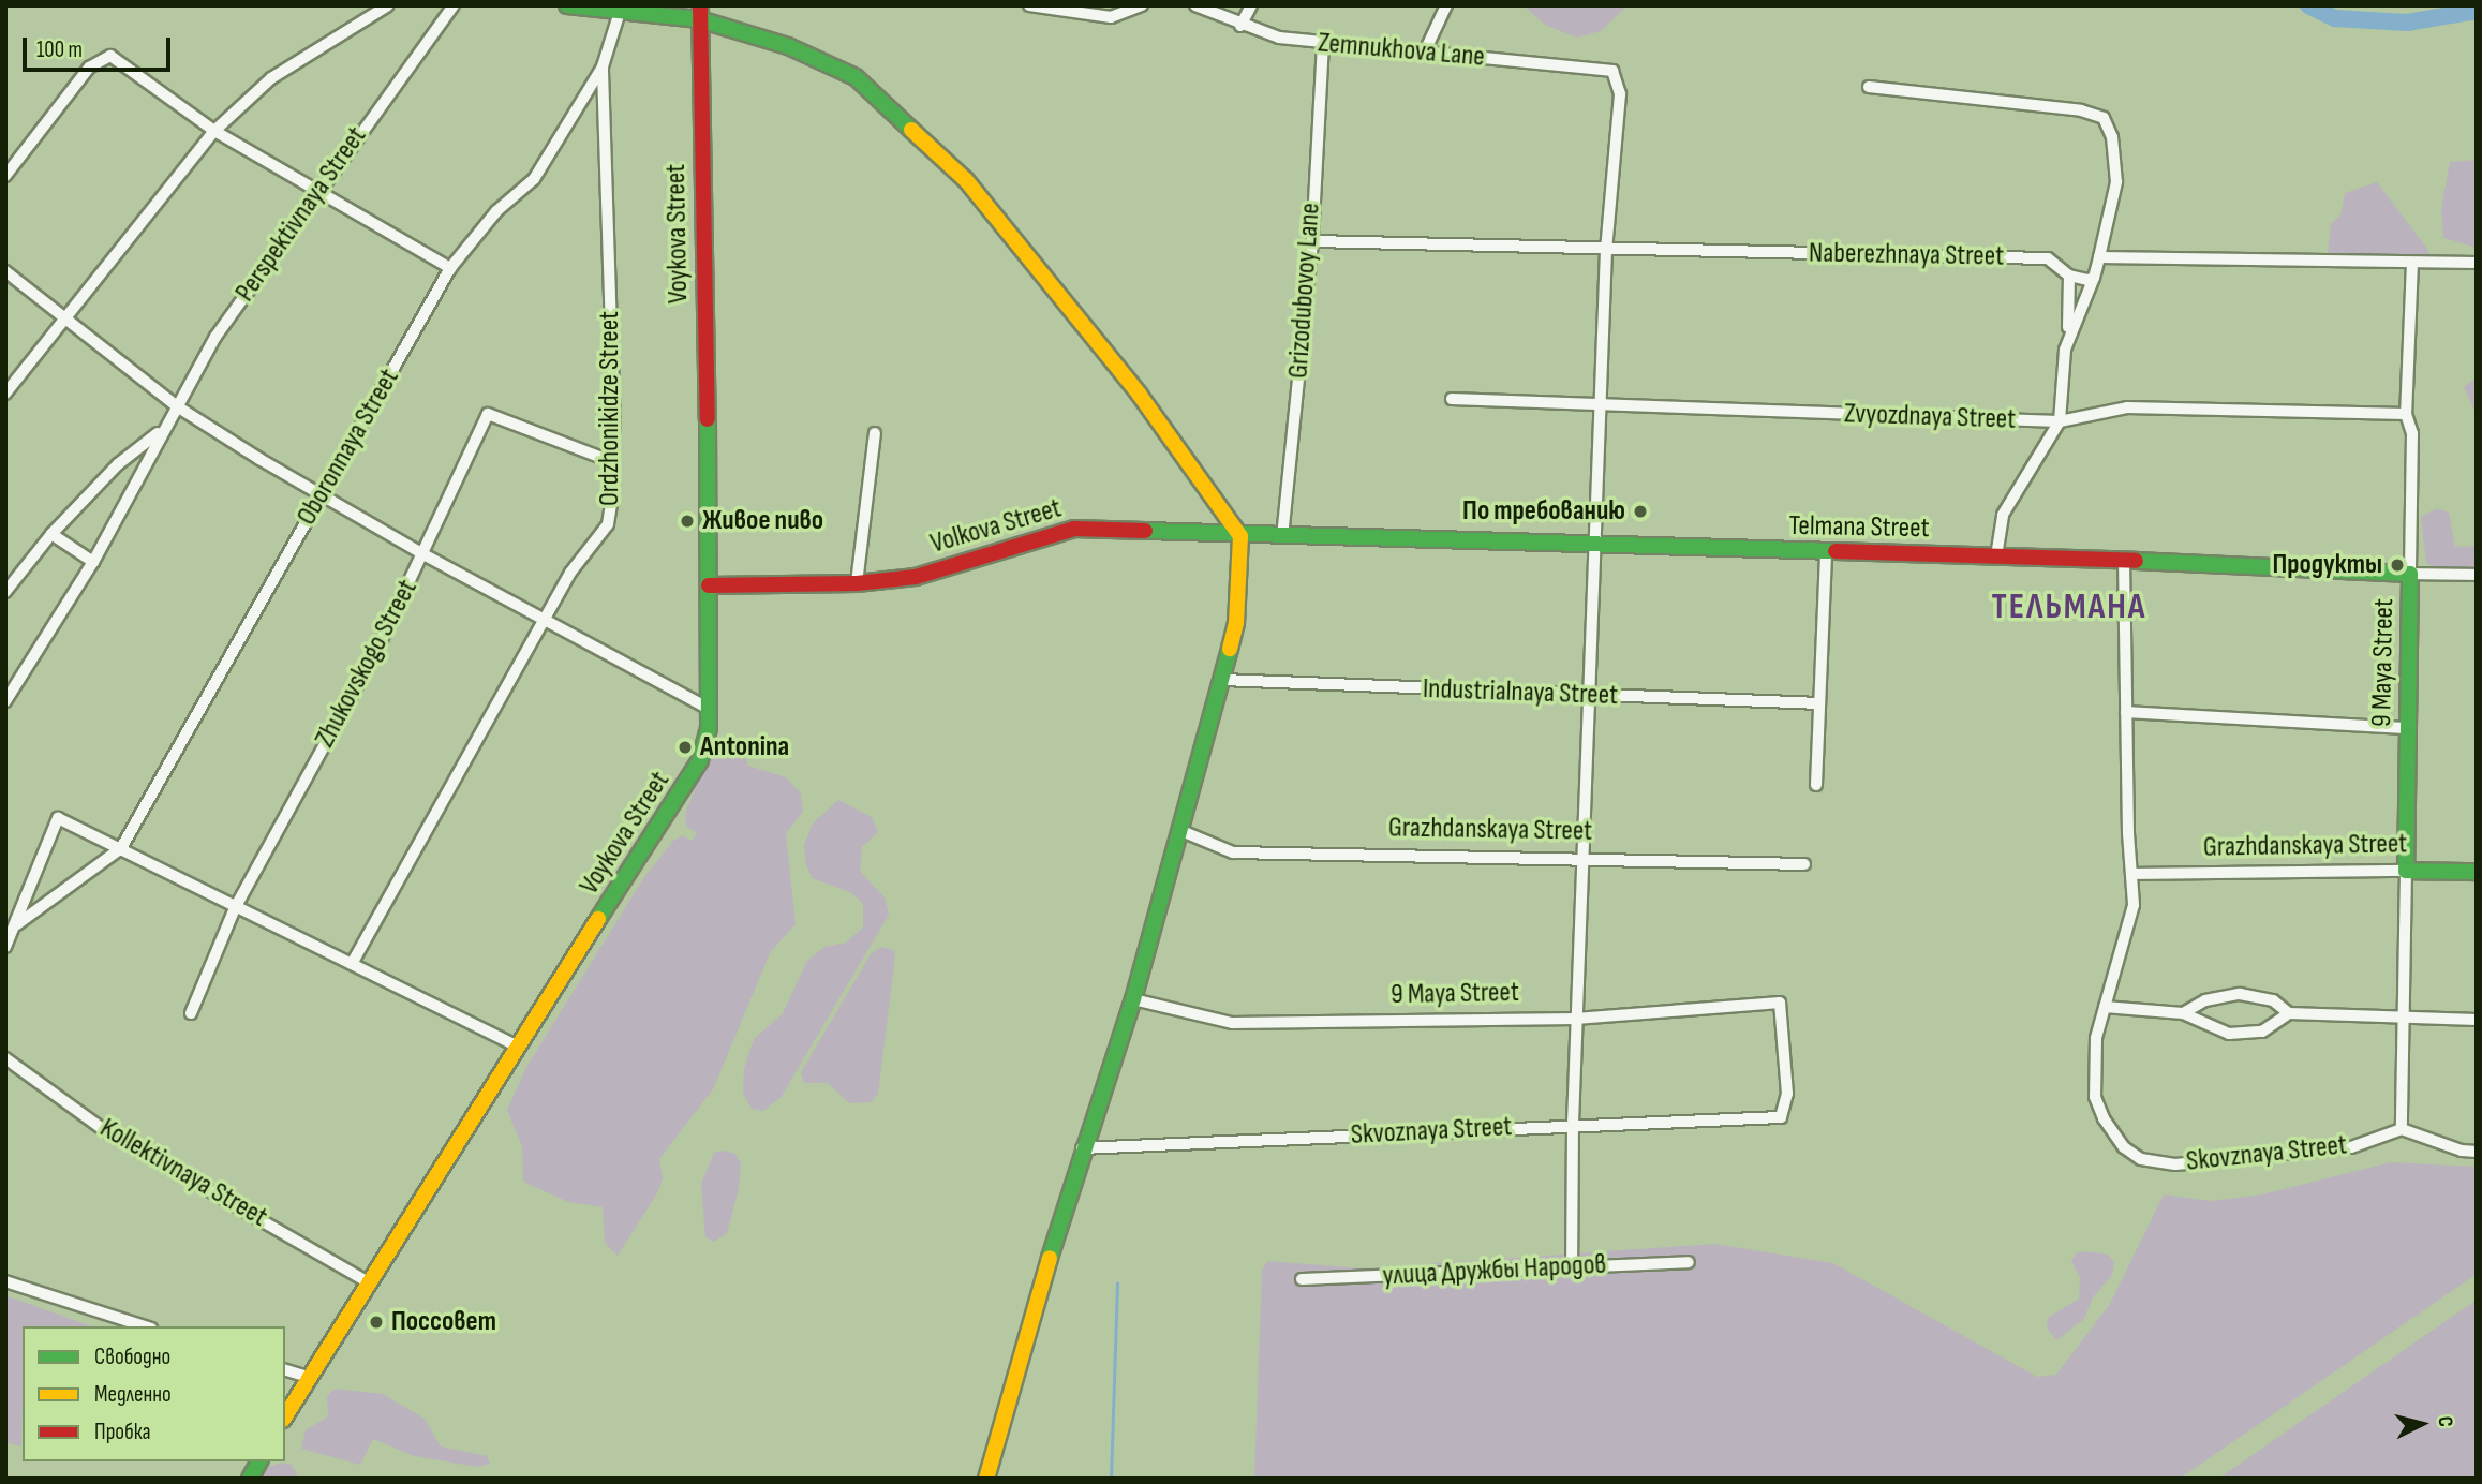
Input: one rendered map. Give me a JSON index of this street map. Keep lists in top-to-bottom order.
{
  "streets": {
    "street": [
      "Zemnukhova Lane",
      "Perspektivnaya Street",
      "Voykova Street",
      "Naberezhnaya Street",
      "Grizodubovoy Lane",
      "Ordzhonikidze Street",
      "Zvyozdnaya Street",
      "Oboronnaya Street",
      "Volkova Street",
      "Telmana Street",
      "9 Maya Street",
      "Zhukovskogo Street",
      "Industrialnaya Street",
      "Grazhdanskaya Street",
      "Skvoznaya Street",
      "Skovznaya Street",
      "Kollektivnaya Street",
      "улица Дружбы Народов"
    ]
  },
  "crossings": [
    ["Zemnukhova Lane", "Naberezhnaya Street"],
    ["Zemnukhova Lane", "Grizodubovoy Lane"],
    ["Voykova Street", "Volkova Street"],
    ["Voykova Street", "Kollektivnaya Street"],
    ["Naberezhnaya Street", "Grizodubovoy Lane"],
    ["Grizodubovoy Lane", "Telmana Street"],
    ["Ordzhonikidze Street", "Oboronnaya Street"],
    ["Ordzhonikidze Street", "Zhukovskogo Street"],
    ["Zvyozdnaya Street", "9 Maya Street"],
    ["Volkova Street", "Telmana Street"],
    ["Telmana Street", "9 Maya Street"],
    ["9 Maya Street", "Grazhdanskaya Street"],
    ["9 Maya Street", "Skvoznaya Street"],
    ["9 Maya Street", "Skovznaya Street"]
  ],
  "districts": ["ТЕЛЬМАНА"],
  "places": [
    "По требованию",
    "Живое пиво",
    "Продукты",
    "Antonina",
    "Поссовет"
  ],
  "legend": ["Свободно", "Медленно", "Пробка"],
  "scale_bar": "100 m",
  "north": "right"
}
